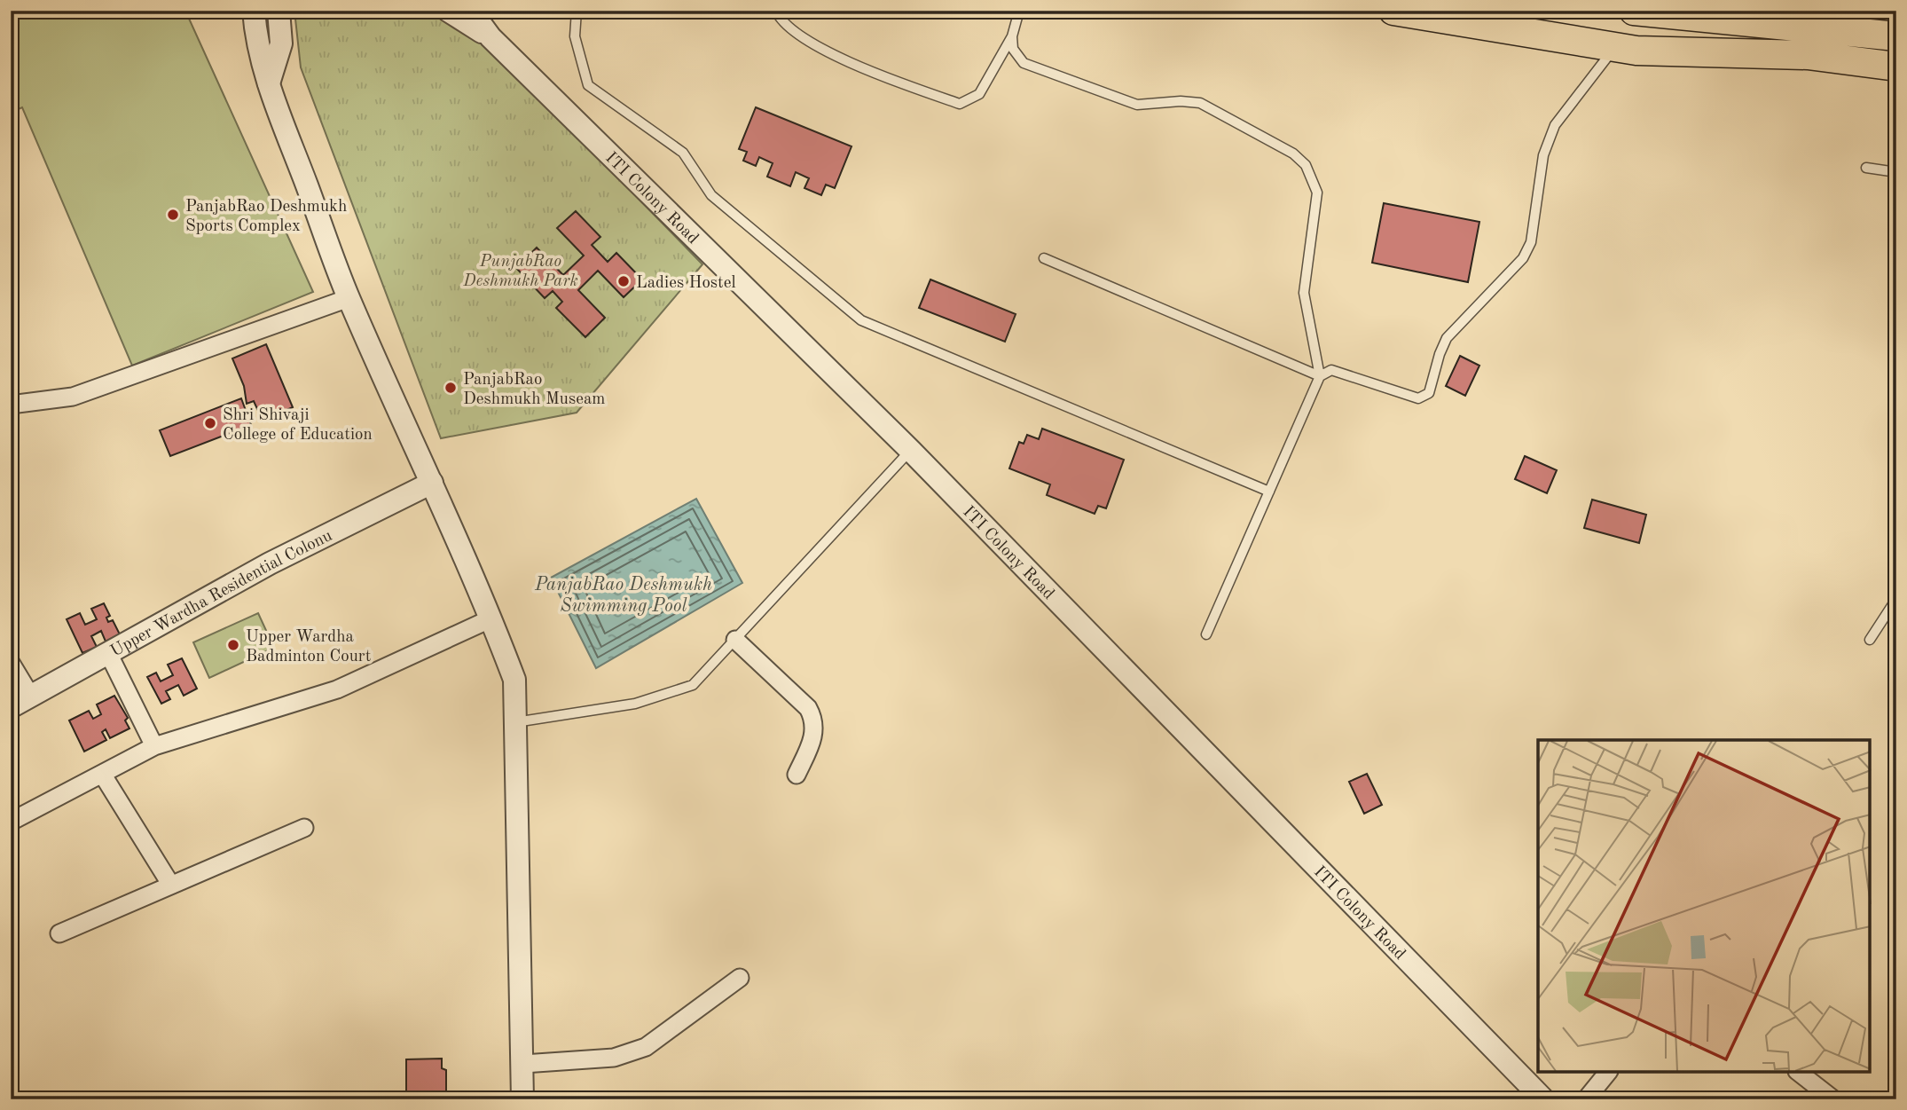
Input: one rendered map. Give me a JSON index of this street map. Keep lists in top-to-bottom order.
{
  "streets": {
    "street": ["ITI Colony Road", "Upper Wardha Residential Colonu"]
  },
  "water": ["PanjabRao Deshmukh Swimming Pool"],
  "parks": ["PunjabRao Deshmukh Park"],
  "places": [
    "PanjabRao Deshmukh Sports Complex",
    "Ladies Hostel",
    "PanjabRao Deshmukh Museam",
    "Shri Shivaji College of Education",
    "Upper Wardha Badminton Court"
  ]
}
